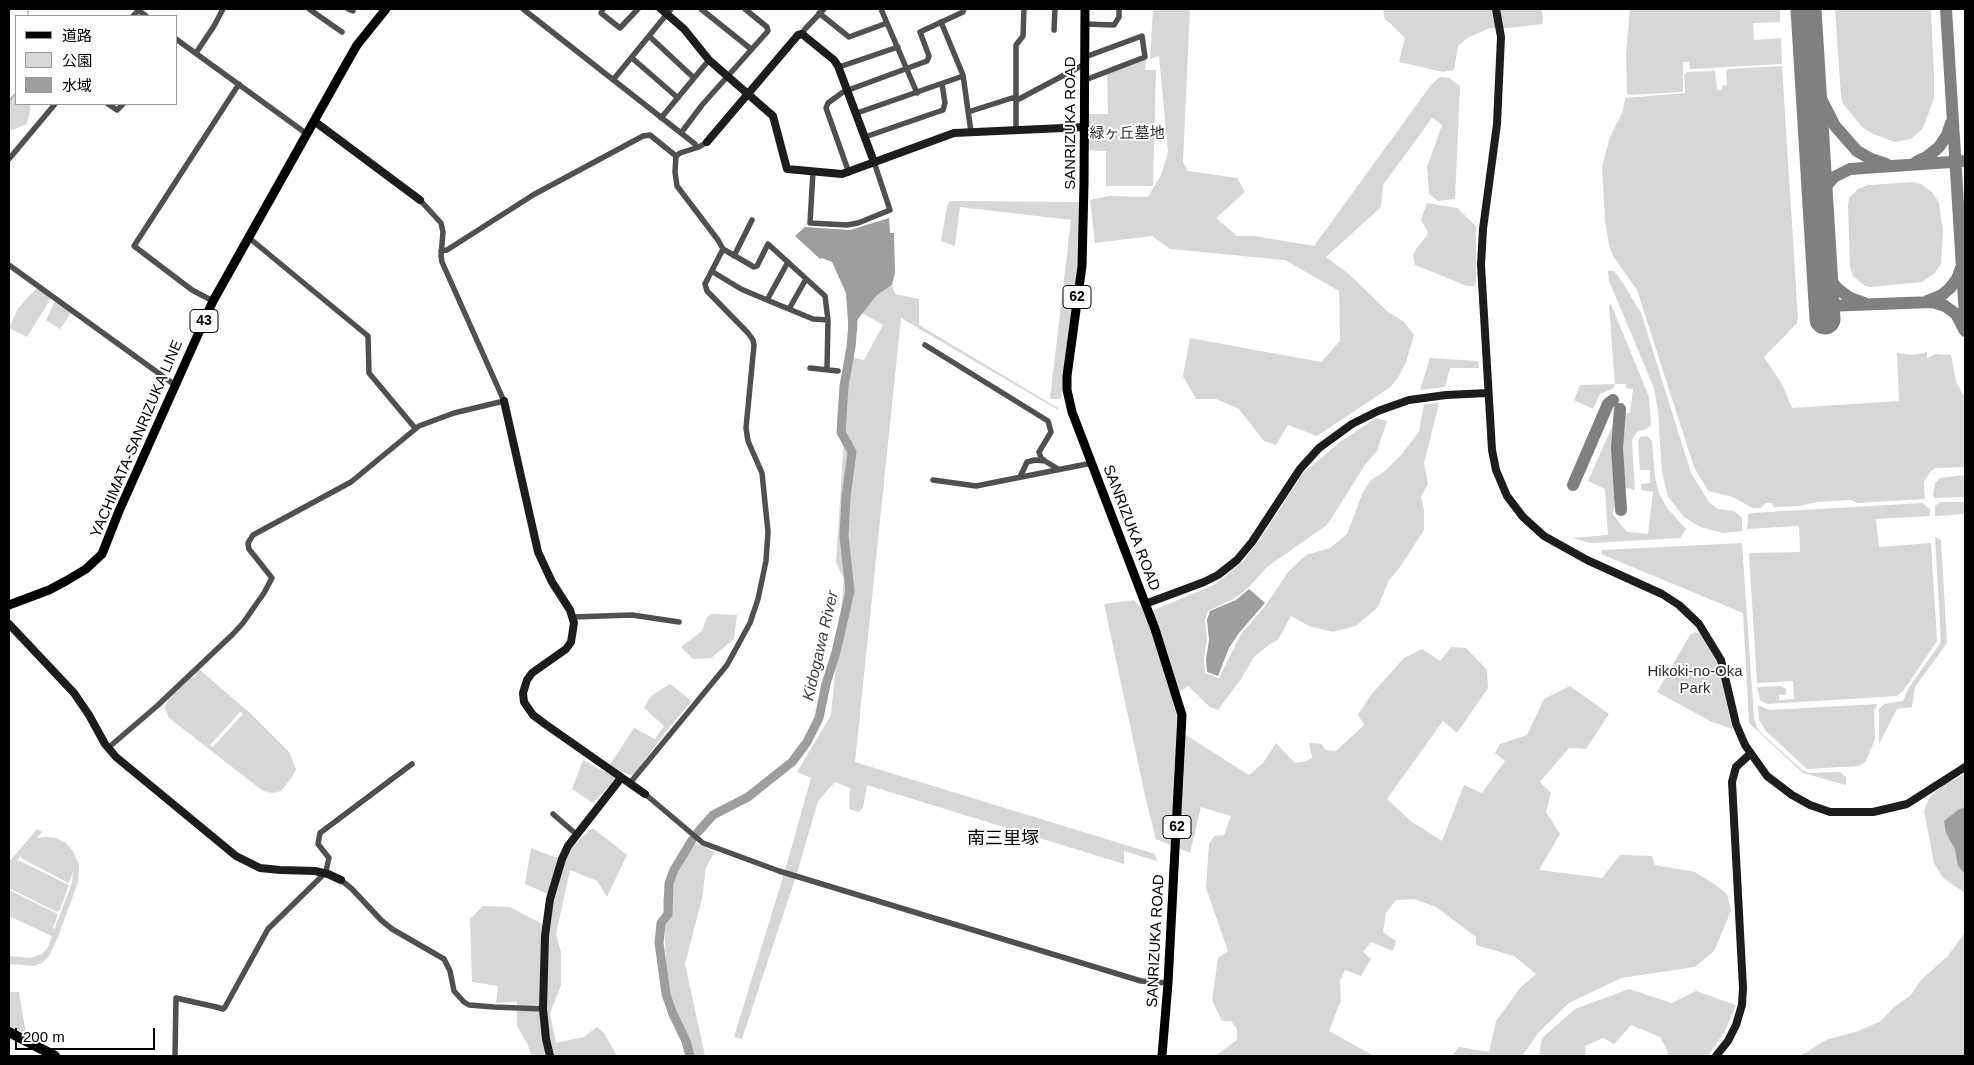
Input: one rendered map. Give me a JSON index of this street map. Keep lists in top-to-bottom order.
{
  "streets": {
    "main road": [
      "SANRIZUKA ROAD",
      "62",
      "43",
      "YACHIMATA-SANRIZUKA LINE"
    ]
  },
  "districts": ["南三里塚"],
  "water": ["Kidogawa River"],
  "parks": ["緑ヶ丘墓地", "Hikoki-no-Oka Park"],
  "legend": ["道路", "公園", "水域"],
  "scale_bar": "200 m"
}
